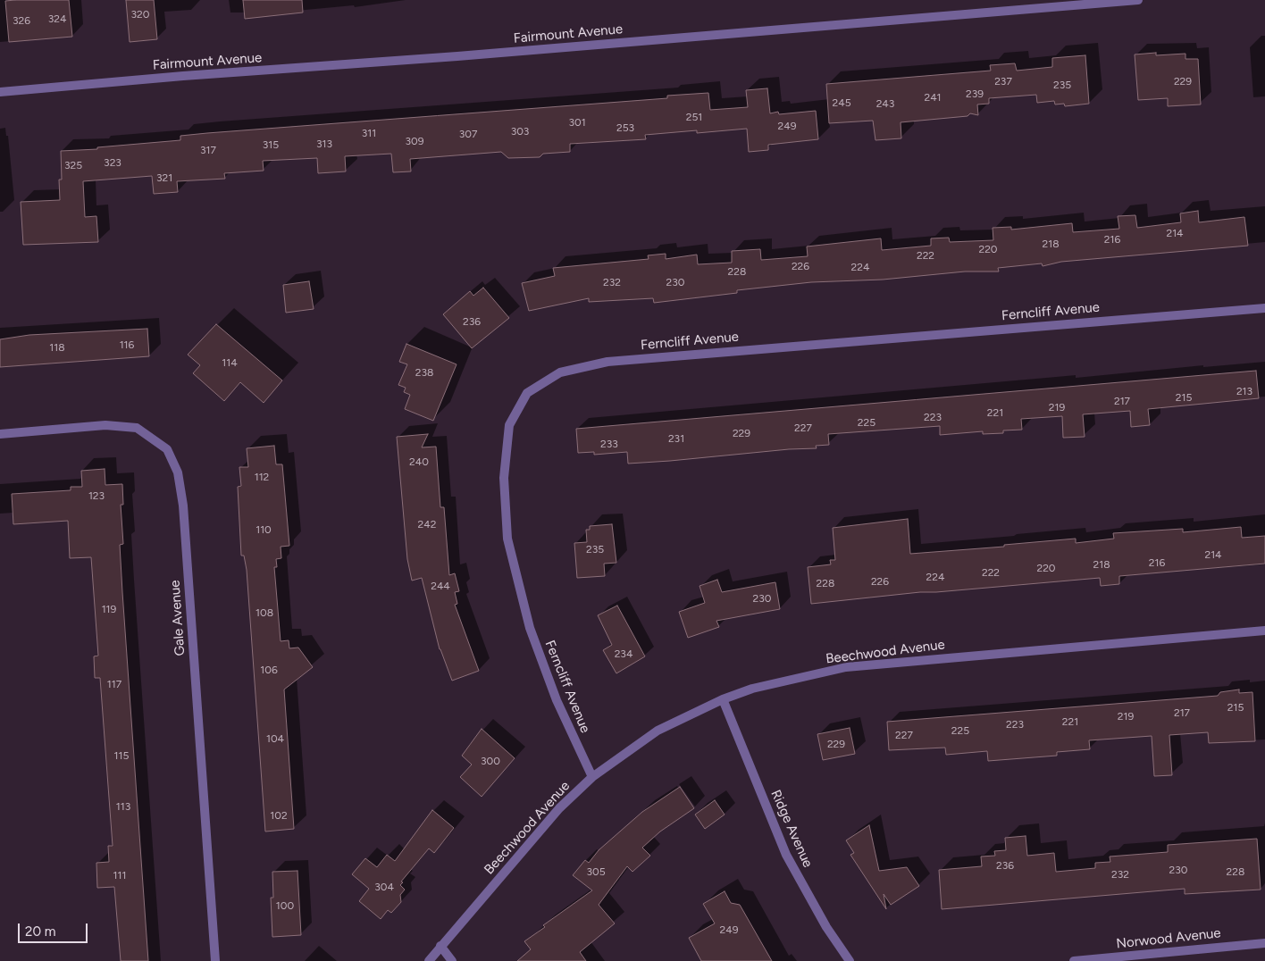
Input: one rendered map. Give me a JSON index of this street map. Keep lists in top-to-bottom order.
{
  "streets": {
    "street": [
      "Fairmount Avenue",
      "Ferncliff Avenue",
      "Gale Avenue",
      "Beechwood Avenue",
      "Ridge Avenue",
      "Norwood Avenue"
    ]
  },
  "crossings": [
    ["Ferncliff Avenue", "Beechwood Avenue"],
    ["Beechwood Avenue", "Ridge Avenue"]
  ],
  "house_numbers": [
    "320",
    "324",
    "326",
    "237",
    "229",
    "235",
    "239",
    "241",
    "245",
    "243",
    "251",
    "301",
    "249",
    "253",
    "303",
    "311",
    "307",
    "309",
    "313",
    "315",
    "317",
    "323",
    "325",
    "321",
    "214",
    "216",
    "218",
    "220",
    "222",
    "226",
    "224",
    "228",
    "232",
    "230",
    "236",
    "116",
    "118",
    "114",
    "238",
    "213",
    "215",
    "217",
    "219",
    "221",
    "223",
    "225",
    "227",
    "229",
    "231",
    "233",
    "240",
    "112",
    "123",
    "242",
    "110",
    "235",
    "214",
    "216",
    "218",
    "220",
    "222",
    "224",
    "226",
    "228",
    "244",
    "230",
    "119",
    "108",
    "234",
    "106",
    "117",
    "215",
    "217",
    "219",
    "221",
    "223",
    "225",
    "227",
    "104",
    "229",
    "115",
    "300",
    "113",
    "102",
    "236",
    "230",
    "305",
    "228",
    "232",
    "111",
    "304",
    "100",
    "249"
  ],
  "scale_bar": "20 m"
}
